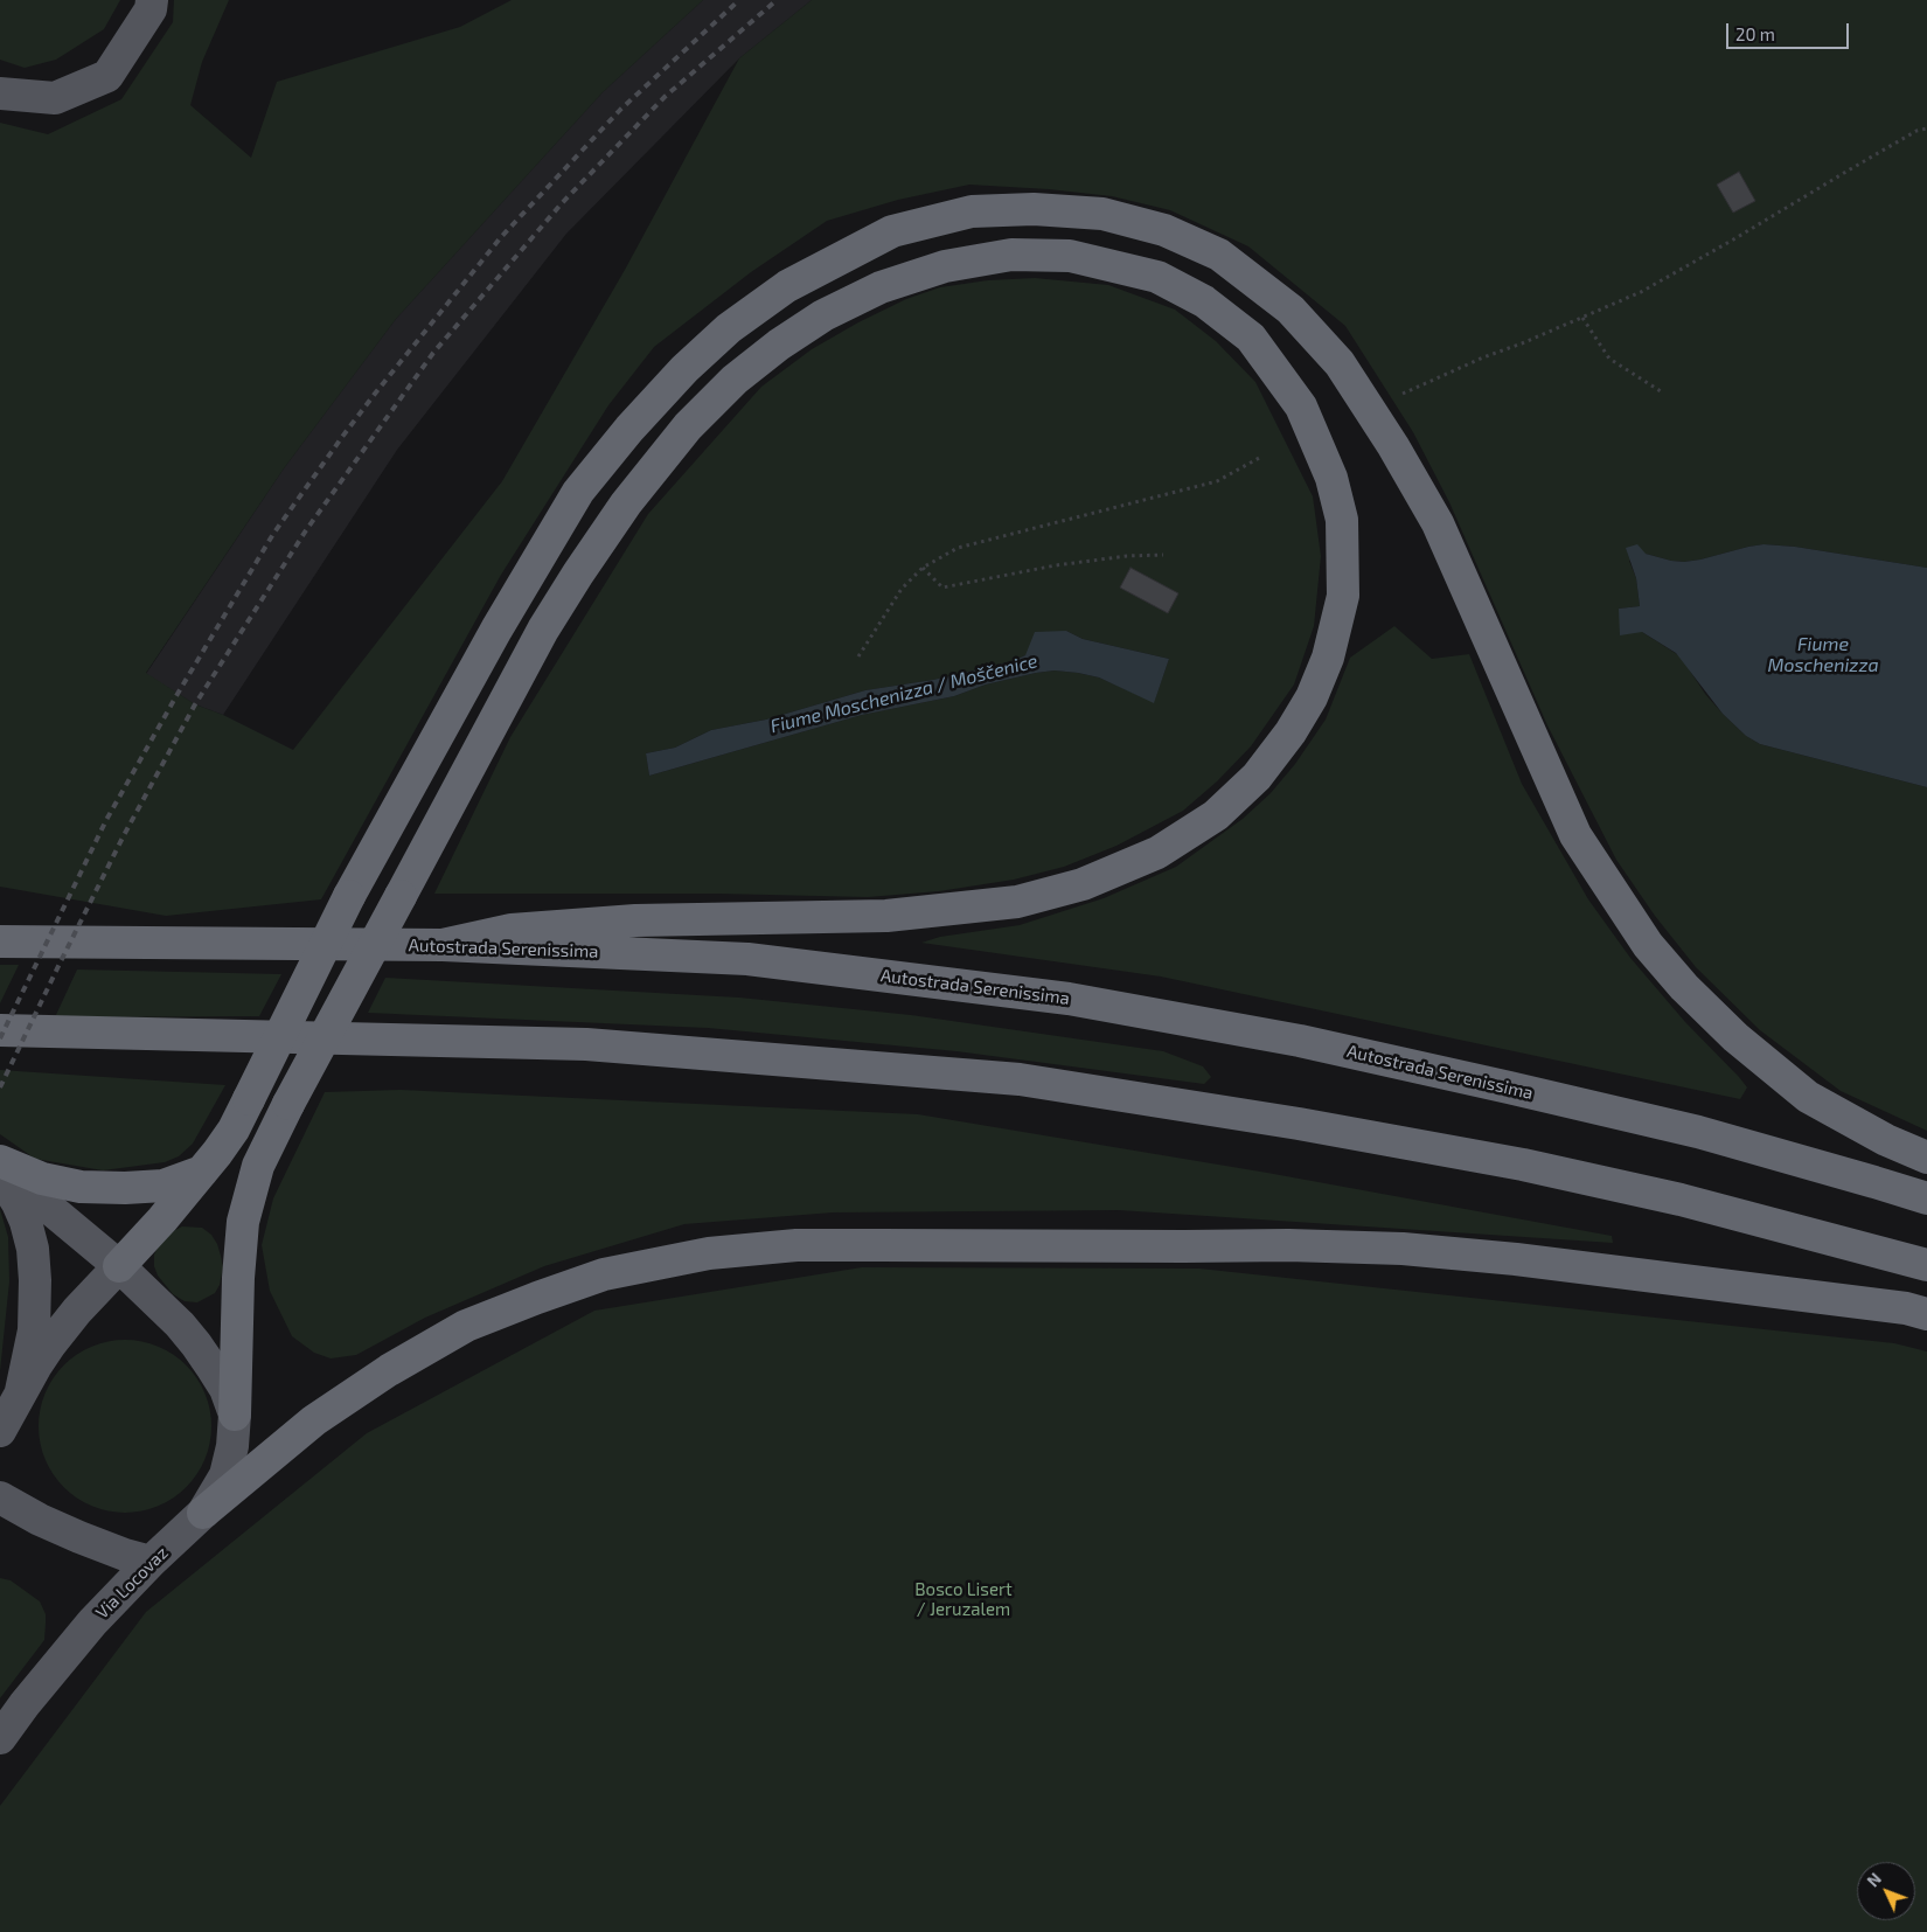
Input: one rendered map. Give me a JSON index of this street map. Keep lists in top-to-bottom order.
{
  "streets": {
    "highway": ["Autostrada Serenissima"],
    "main road": ["Via Locovaz"]
  },
  "water": ["Fiume Moschenizza", "Fiume Moschenizza / Moščenice"],
  "parks": ["Bosco Lisert / Jeruzalem"],
  "scale_bar": "20 m",
  "north": "top left"
}
